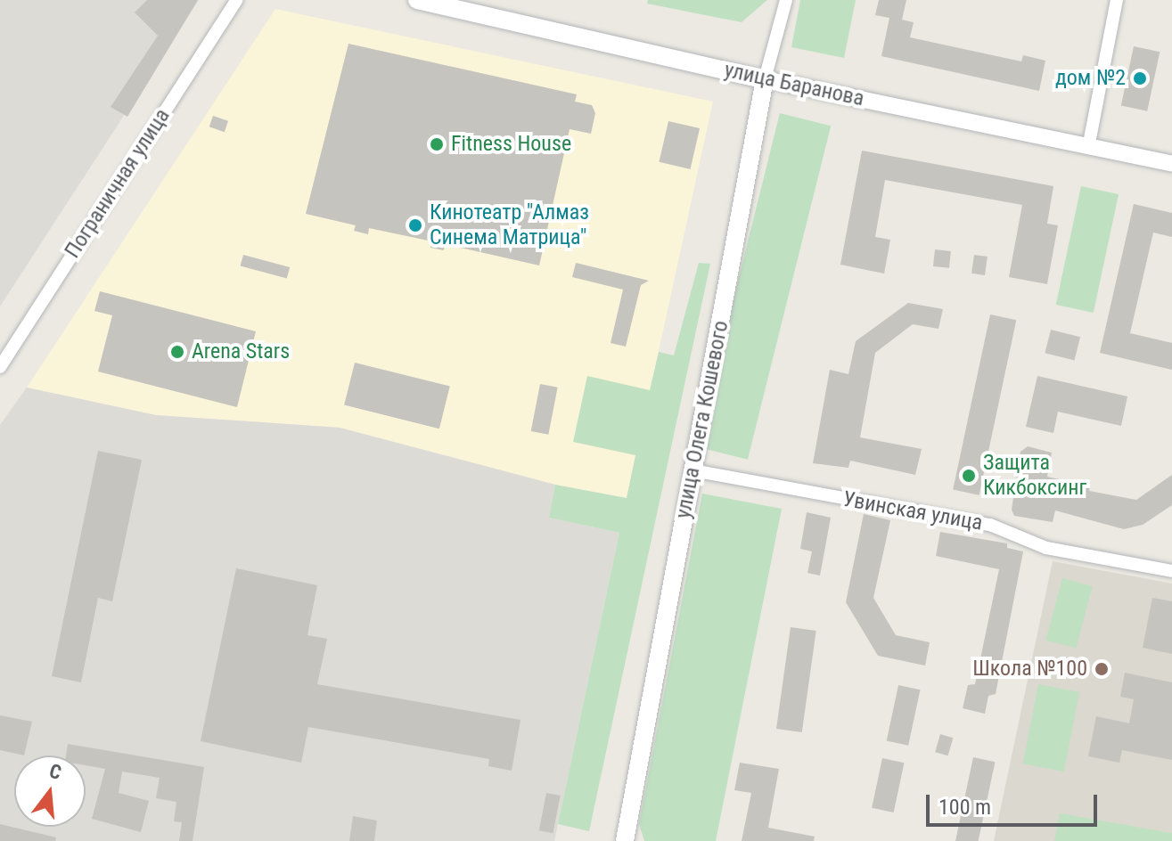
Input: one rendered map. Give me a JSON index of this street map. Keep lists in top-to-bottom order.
{
  "streets": {
    "main road": ["улица Баранова", "улица Олега Кошевого"],
    "street": ["Пограничная улица", "Увинская улица"]
  },
  "crossings": [
    ["улица Баранова", "улица Олега Кошевого"],
    ["улица Олега Кошевого", "Увинская улица"]
  ],
  "places": [
    "дом №2",
    "Fitness House",
    "Кинотеатр \"Алмаз Синема Матрица\"",
    "Arena Stars",
    "Защита Кикбоксинг",
    "Школа №100"
  ],
  "scale_bar": "100 m",
  "north": "top"
}
